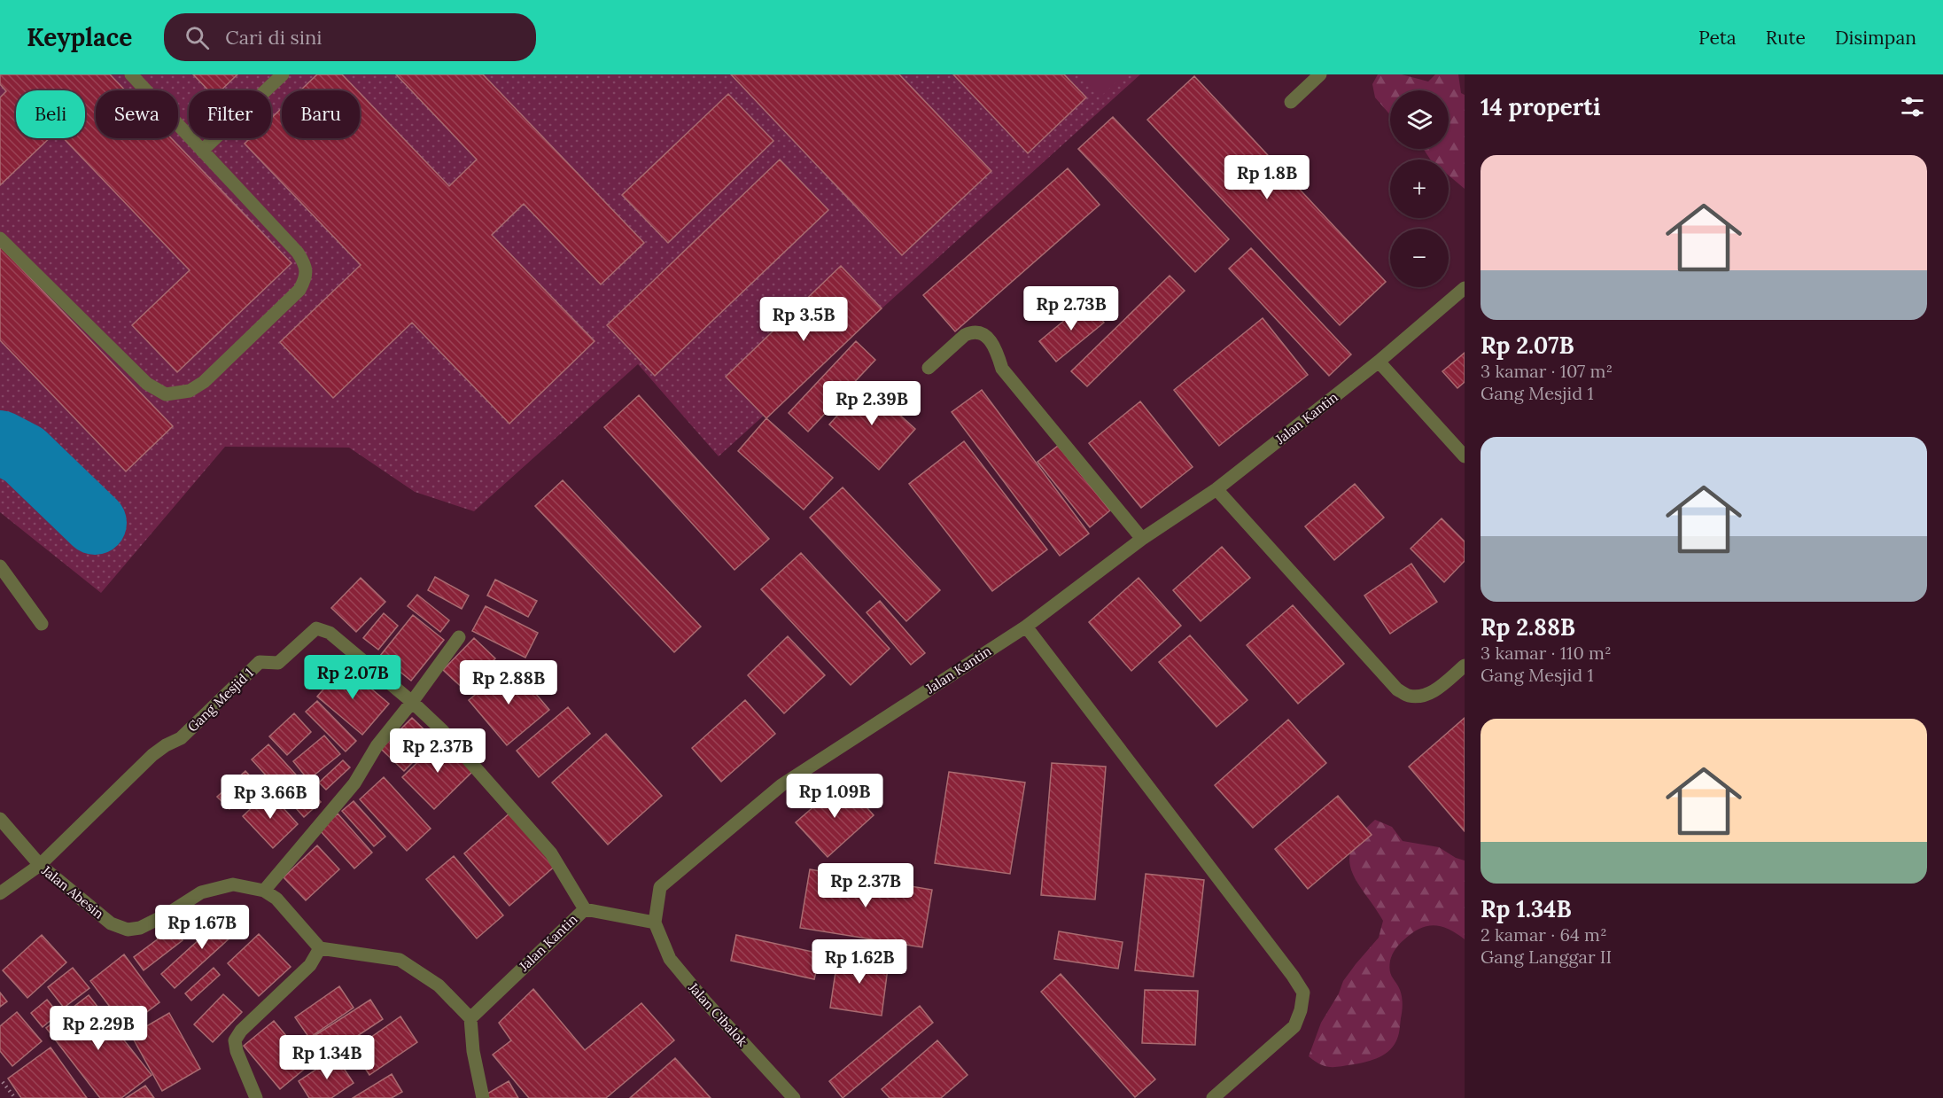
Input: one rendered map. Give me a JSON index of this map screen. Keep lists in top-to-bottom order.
{
  "streets": {
    "street": [
      "Jalan Kantin",
      "Gang Mesjid 1",
      "Jalan Abesin",
      "Jalan Cibalok"
    ]
  },
  "crossings": [
    ["Jalan Kantin", "Jalan Cibalok"],
    ["Gang Mesjid 1", "Jalan Abesin"]
  ],
  "page": {
    "header": "Keyplace",
    "search": "Cari di sini",
    "nav": ["Peta", "Rute", "Disimpan"],
    "heading": "14 properti",
    "map_buttons": ["+", "−"],
    "chip": [
      "Beli",
      "Sewa",
      "Filter",
      "Baru"
    ],
    "list": [
      {
        "name": "Rp 2.07B",
        "note": "3 kamar · 107 m² · Gang Mesjid 1"
      },
      {
        "name": "Rp 2.88B",
        "note": "3 kamar · 110 m² · Gang Mesjid 1"
      },
      {
        "name": "Rp 1.34B",
        "note": "2 kamar · 64 m² · Gang Langgar II"
      }
    ],
    "price": [
      "Rp 1.8B",
      "Rp 2.73B",
      "Rp 3.5B",
      "Rp 2.39B",
      "Rp 2.07B",
      "Rp 2.88B",
      "Rp 2.37B",
      "Rp 1.09B",
      "Rp 3.66B",
      "Rp 2.37B",
      "Rp 1.67B",
      "Rp 1.62B",
      "Rp 2.29B",
      "Rp 1.34B"
    ]
  }
}
